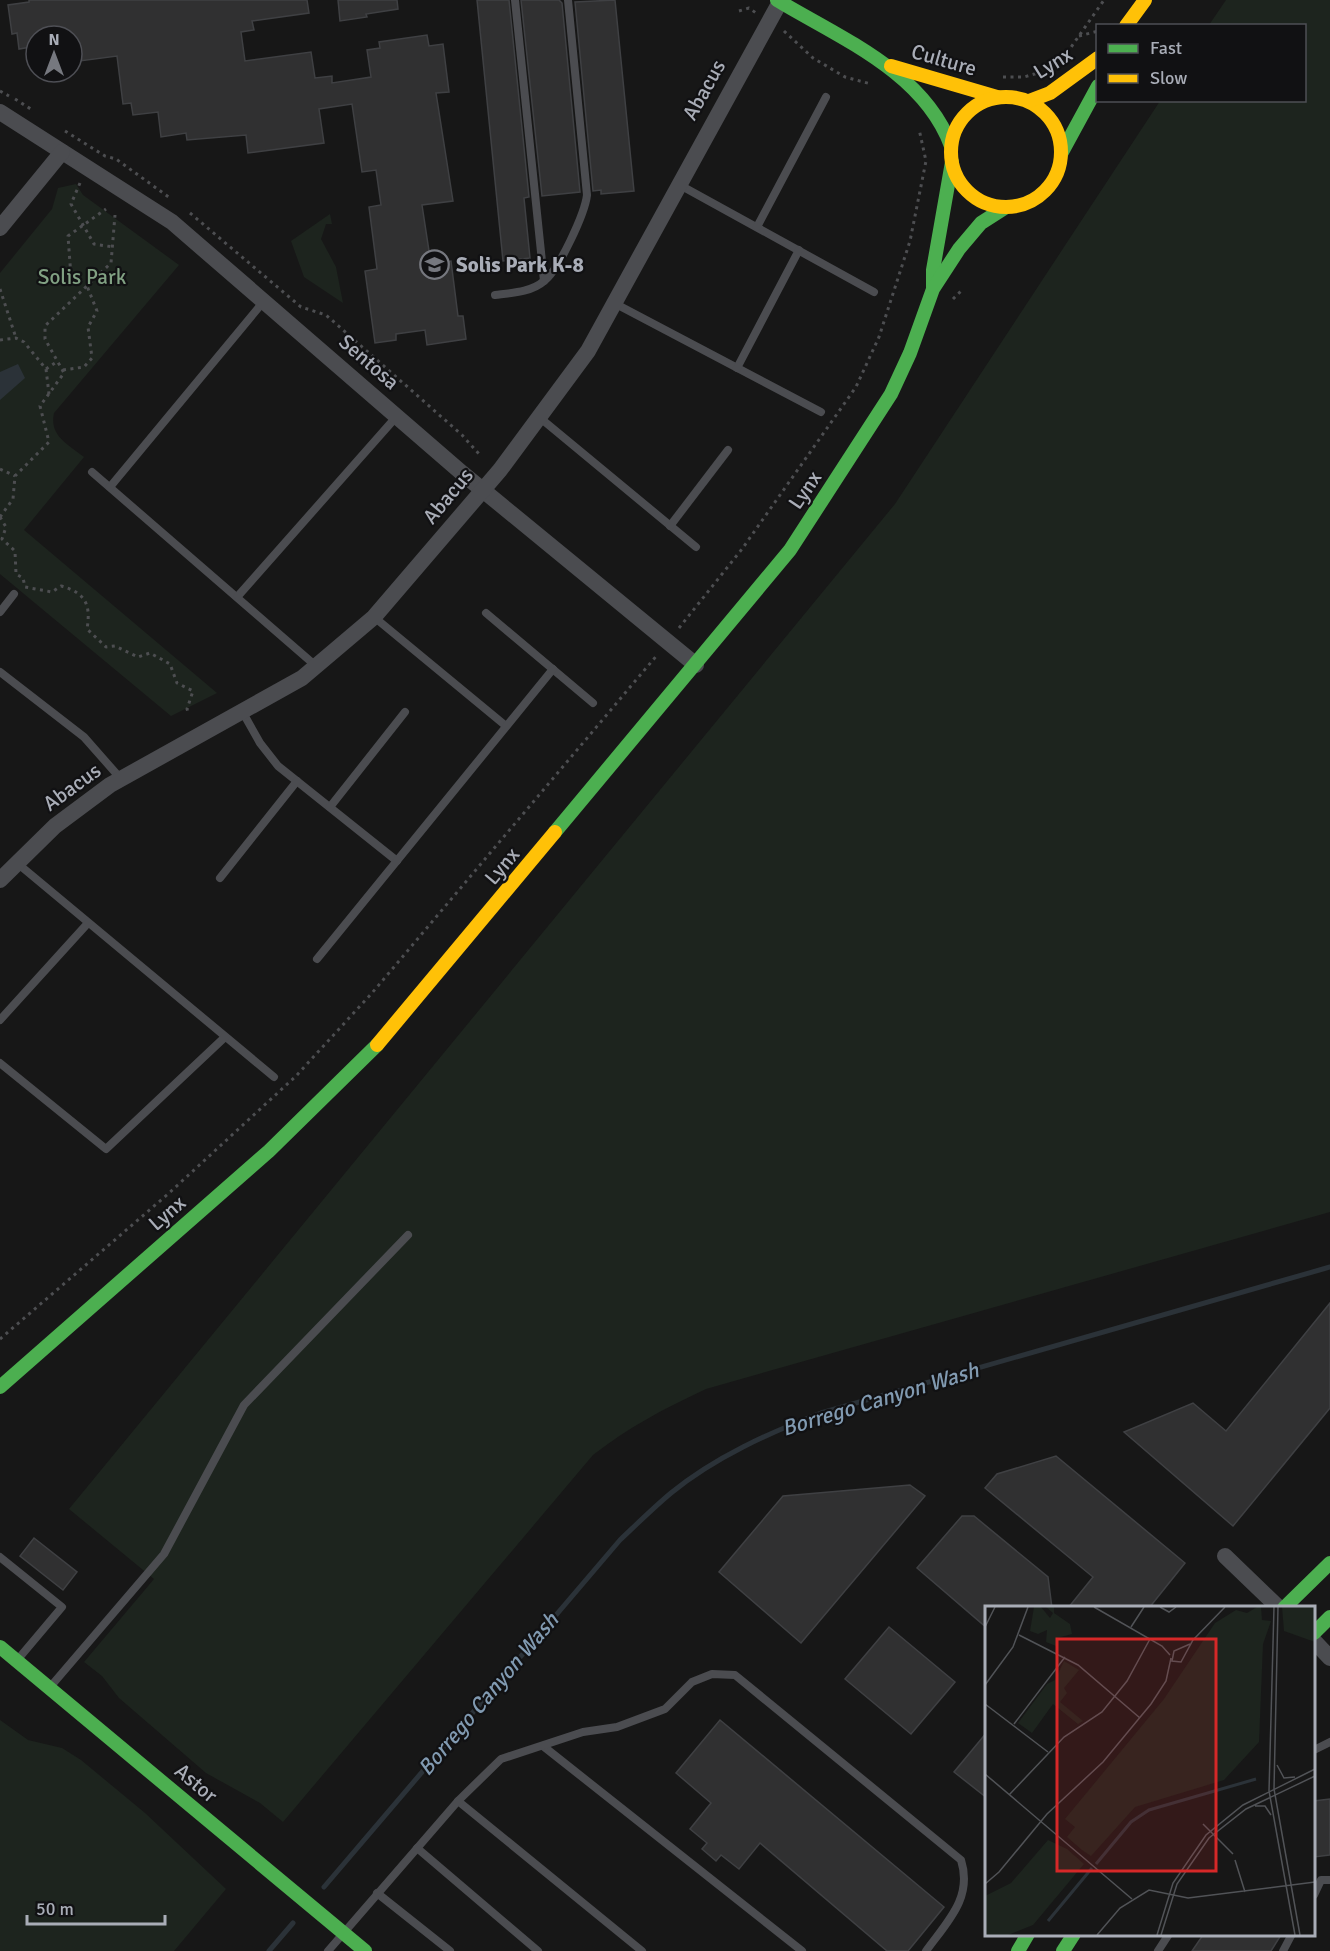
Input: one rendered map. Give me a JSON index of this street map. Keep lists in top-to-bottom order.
{
  "streets": {
    "street": [
      "Culture",
      "Lynx",
      "Abacus",
      "Sentosa",
      "Astor"
    ]
  },
  "crossings": [
    ["Culture", "Lynx"],
    ["Culture", "Abacus"],
    ["Lynx", "Sentosa"],
    ["Abacus", "Sentosa"]
  ],
  "water": ["Borrego Canyon Wash"],
  "parks": ["Solis Park"],
  "places": {
    "school or university": ["Solis Park K-8"]
  },
  "legend": ["Fast", "Slow"],
  "scale_bar": "50 m",
  "north": "top"
}
